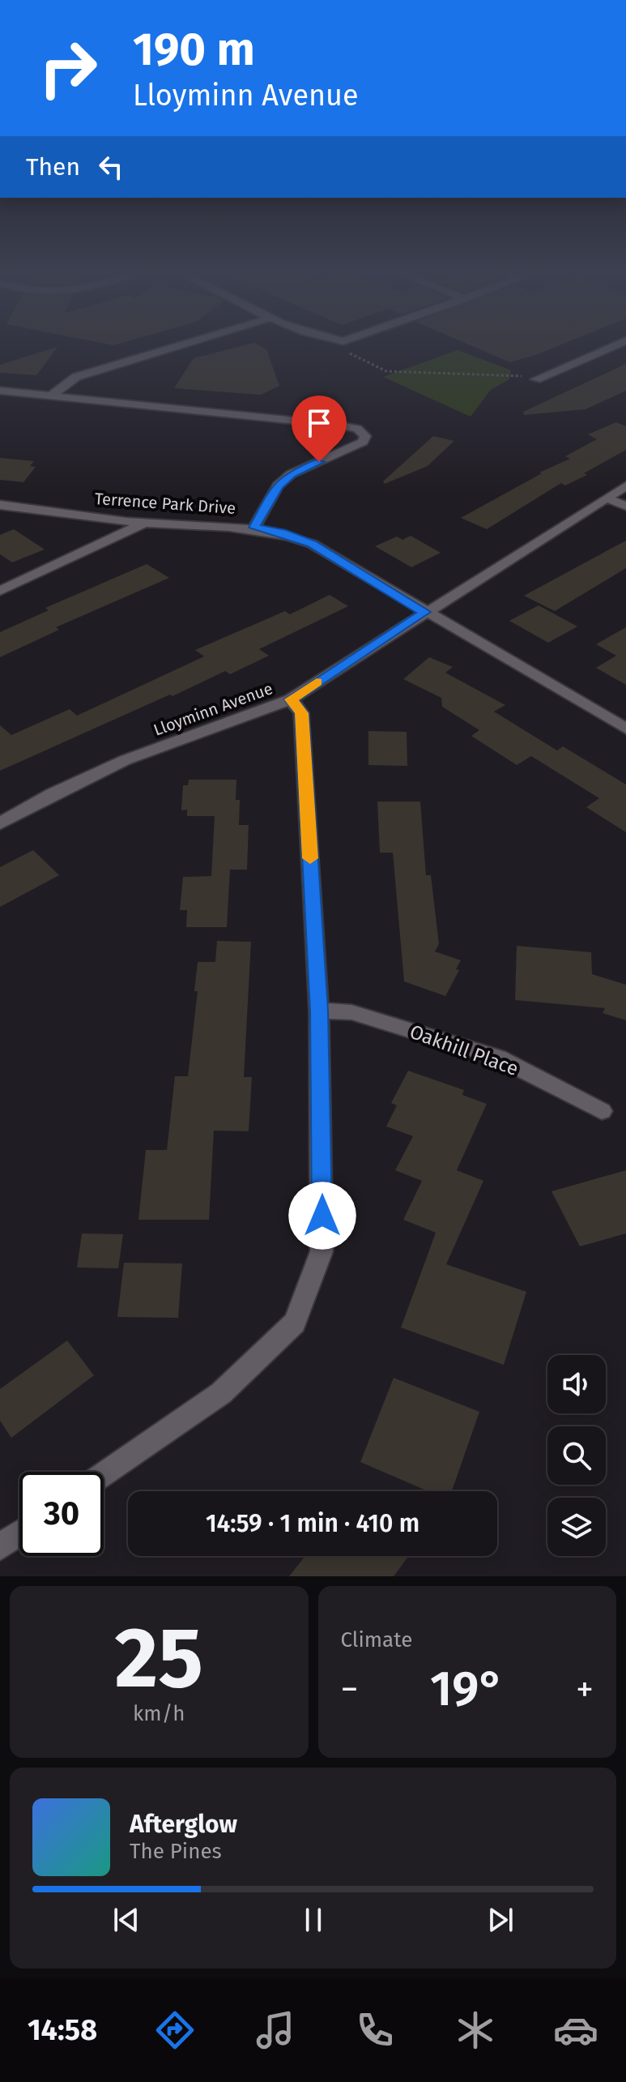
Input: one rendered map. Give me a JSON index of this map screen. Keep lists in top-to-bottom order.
{
  "streets": {
    "street": ["Terrence Park Drive", "Lloyminn Avenue", "Oakhill Place"]
  },
  "crossings": [
    ["Terrence Park Drive", "Lloyminn Avenue"]
  ],
  "page": {
    "turn": ["190 m", "Lloyminn Avenue"],
    "then": "Then",
    "limit": "30",
    "trip": "14:59 · 1 min · 410 m",
    "tile": [
      ["25", "km/h"],
      "Climate"
    ],
    "heat": ["−", "19°", "+"],
    "song": ["Afterglow", "The Pines"],
    "tabs": "14:58"
  }
}
